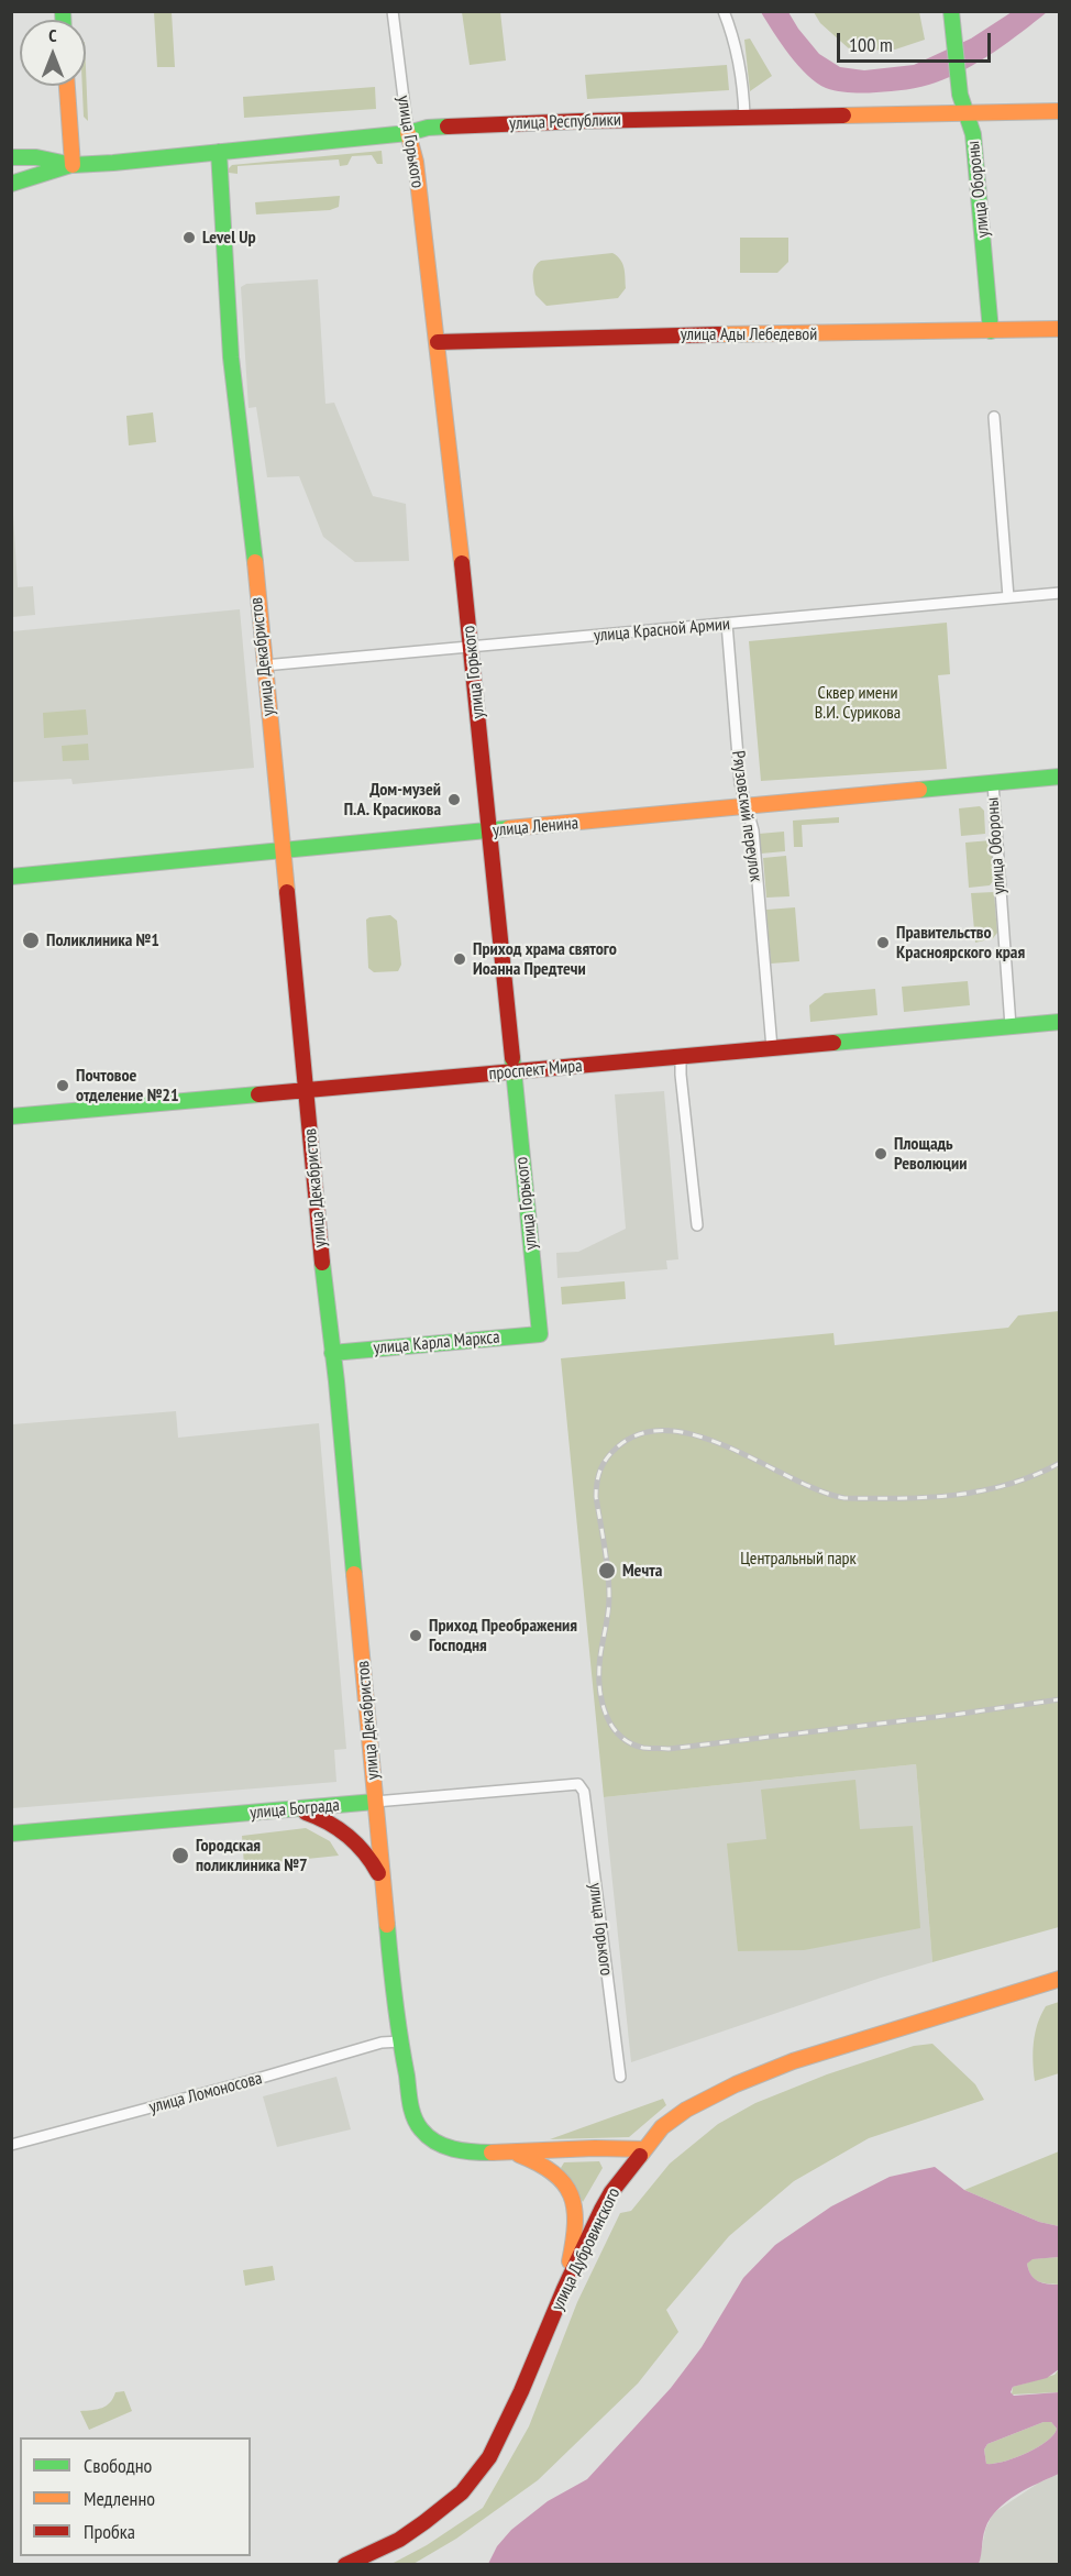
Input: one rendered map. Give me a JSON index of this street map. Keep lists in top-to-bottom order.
{
  "streets": {
    "main road": [
      "улица Республики",
      "улица Горького",
      "улица Обороны",
      "улица Ады Лебедевой",
      "улица Декабристов",
      "улица Ленина",
      "проспект Мира",
      "улица Карла Маркса",
      "улица Бограда",
      "улица Дубровинского"
    ],
    "street": ["улица Красной Армии", "Ряузовский переулок", "улица Ломоносова"]
  },
  "crossings": [
    ["улица Республики", "улица Горького"],
    ["улица Республики", "улица Обороны"],
    ["улица Республики", "улица Декабристов"],
    ["улица Горького", "улица Ады Лебедевой"],
    ["улица Горького", "улица Красной Армии"],
    ["улица Горького", "улица Ленина"],
    ["улица Горького", "проспект Мира"],
    ["улица Горького", "улица Карла Маркса"],
    ["улица Горького", "улица Бограда"],
    ["улица Обороны", "улица Ады Лебедевой"],
    ["улица Обороны", "улица Ленина"],
    ["улица Обороны", "проспект Мира"],
    ["улица Красной Армии", "улица Декабристов"],
    ["улица Красной Армии", "Ряузовский переулок"],
    ["улица Декабристов", "улица Ленина"],
    ["улица Декабристов", "проспект Мира"],
    ["улица Декабристов", "улица Карла Маркса"],
    ["улица Декабристов", "улица Бограда"],
    ["улица Декабристов", "улица Ломоносова"],
    ["улица Декабристов", "улица Дубровинского"],
    ["Ряузовский переулок", "улица Ленина"],
    ["Ряузовский переулок", "проспект Мира"]
  ],
  "parks": ["Сквер имени В.И. Сурикова", "Центральный парк"],
  "places": [
    "Level Up",
    "Дом-музей П.А. Красикова",
    "Поликлиника №1",
    "Правительство Красноярского края",
    "Приход храма святого Иоанна Предтечи",
    "Почтовое отделение №21",
    "Площадь Революции",
    "Мечта",
    "Приход Преображения Господня",
    "Городская поликлиника №7"
  ],
  "legend": ["Свободно", "Медленно", "Пробка"],
  "scale_bar": "100 m",
  "north": "top"
}
